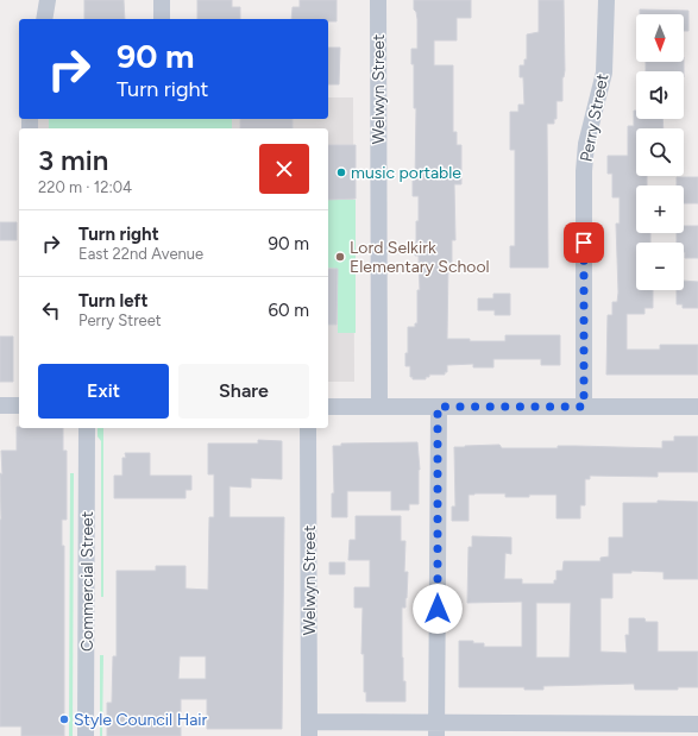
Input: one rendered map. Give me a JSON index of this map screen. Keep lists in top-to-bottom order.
{
  "streets": {
    "street": ["Welwyn Street", "Perry Street", "Commercial Street"]
  },
  "places": ["music portable", "Lord Selkirk Elementary School", "Style Council Hair"],
  "north": "bottom",
  "page": {
    "map_buttons": ["+", "−"],
    "turn": ["90 m", "Turn right"],
    "heading": ["3 min", "220 m · 12:04"],
    "list": [
      {
        "name": "Turn right",
        "note": "East 22nd Avenue",
        "value": "90 m"
      },
      {
        "name": "Turn left",
        "note": "Perry Street",
        "value": "60 m"
      }
    ],
    "buttons": ["Exit", "Share"]
  }
}
